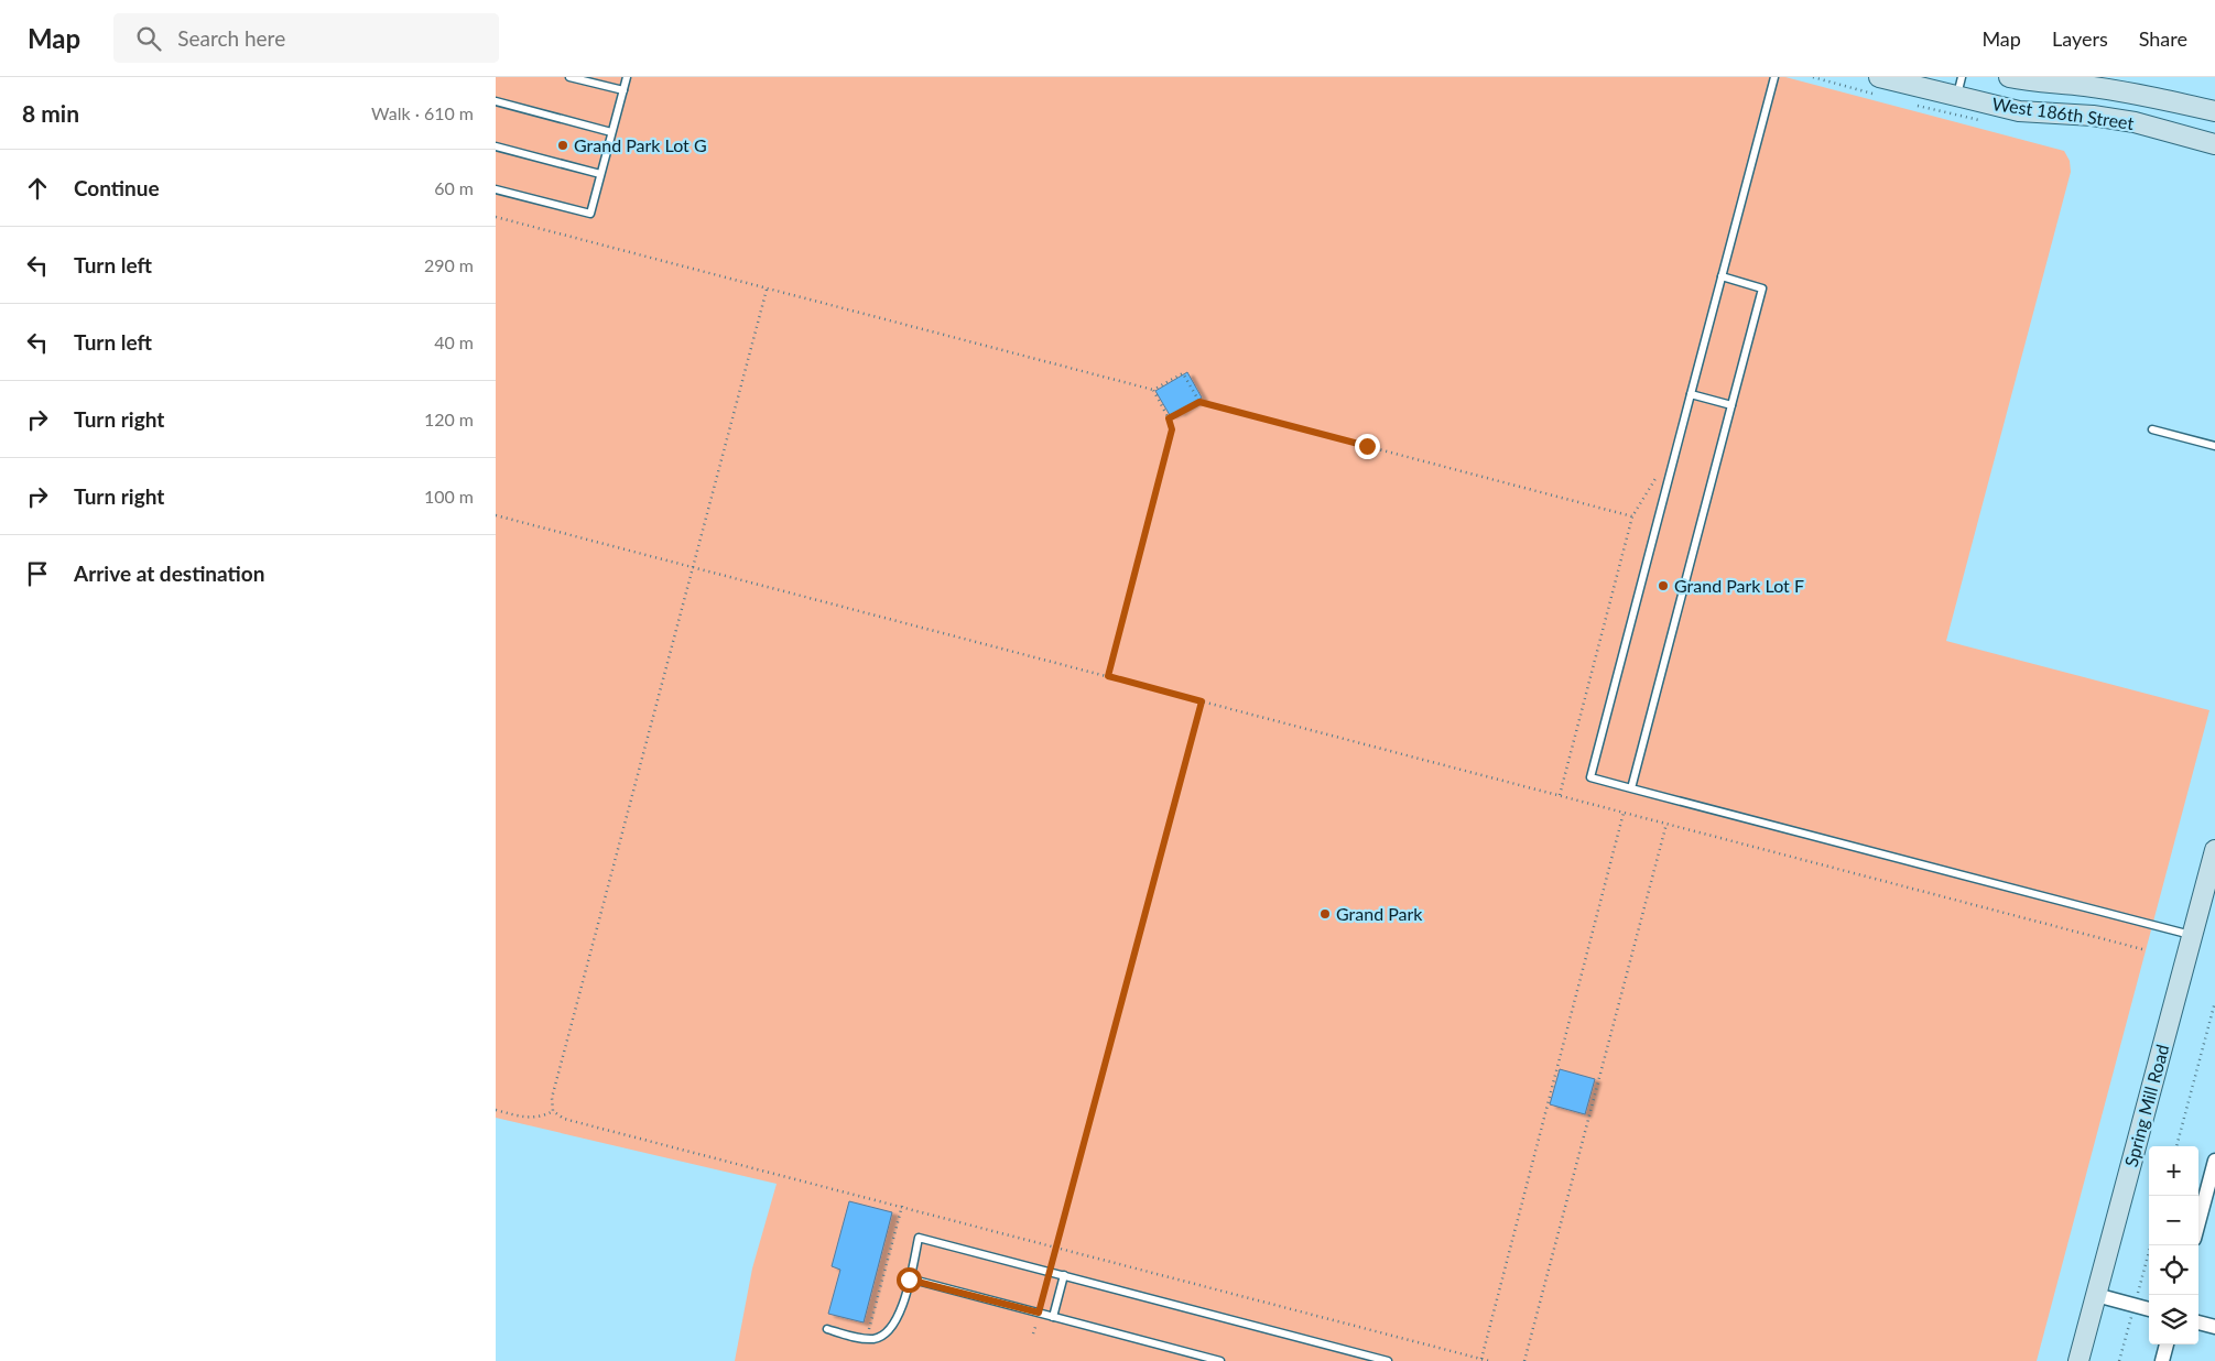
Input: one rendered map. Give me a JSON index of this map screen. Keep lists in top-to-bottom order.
{
  "streets": {
    "street": ["West 186th Street", "Spring Mill Road"]
  },
  "places": ["Grand Park Lot G", "Grand Park Lot F", "Grand Park"],
  "page": {
    "header": "Map",
    "search": "Search here",
    "nav": ["Map", "Layers", "Share"],
    "heading": ["8 min", "Walk · 610 m"],
    "list": [
      ["Continue", "60 m"],
      ["Turn left", "290 m"],
      ["Turn left", "40 m"],
      ["Turn right", "120 m"],
      ["Turn right", "100 m"],
      "Arrive at destination"
    ],
    "map_buttons": ["+", "−"]
  }
}
